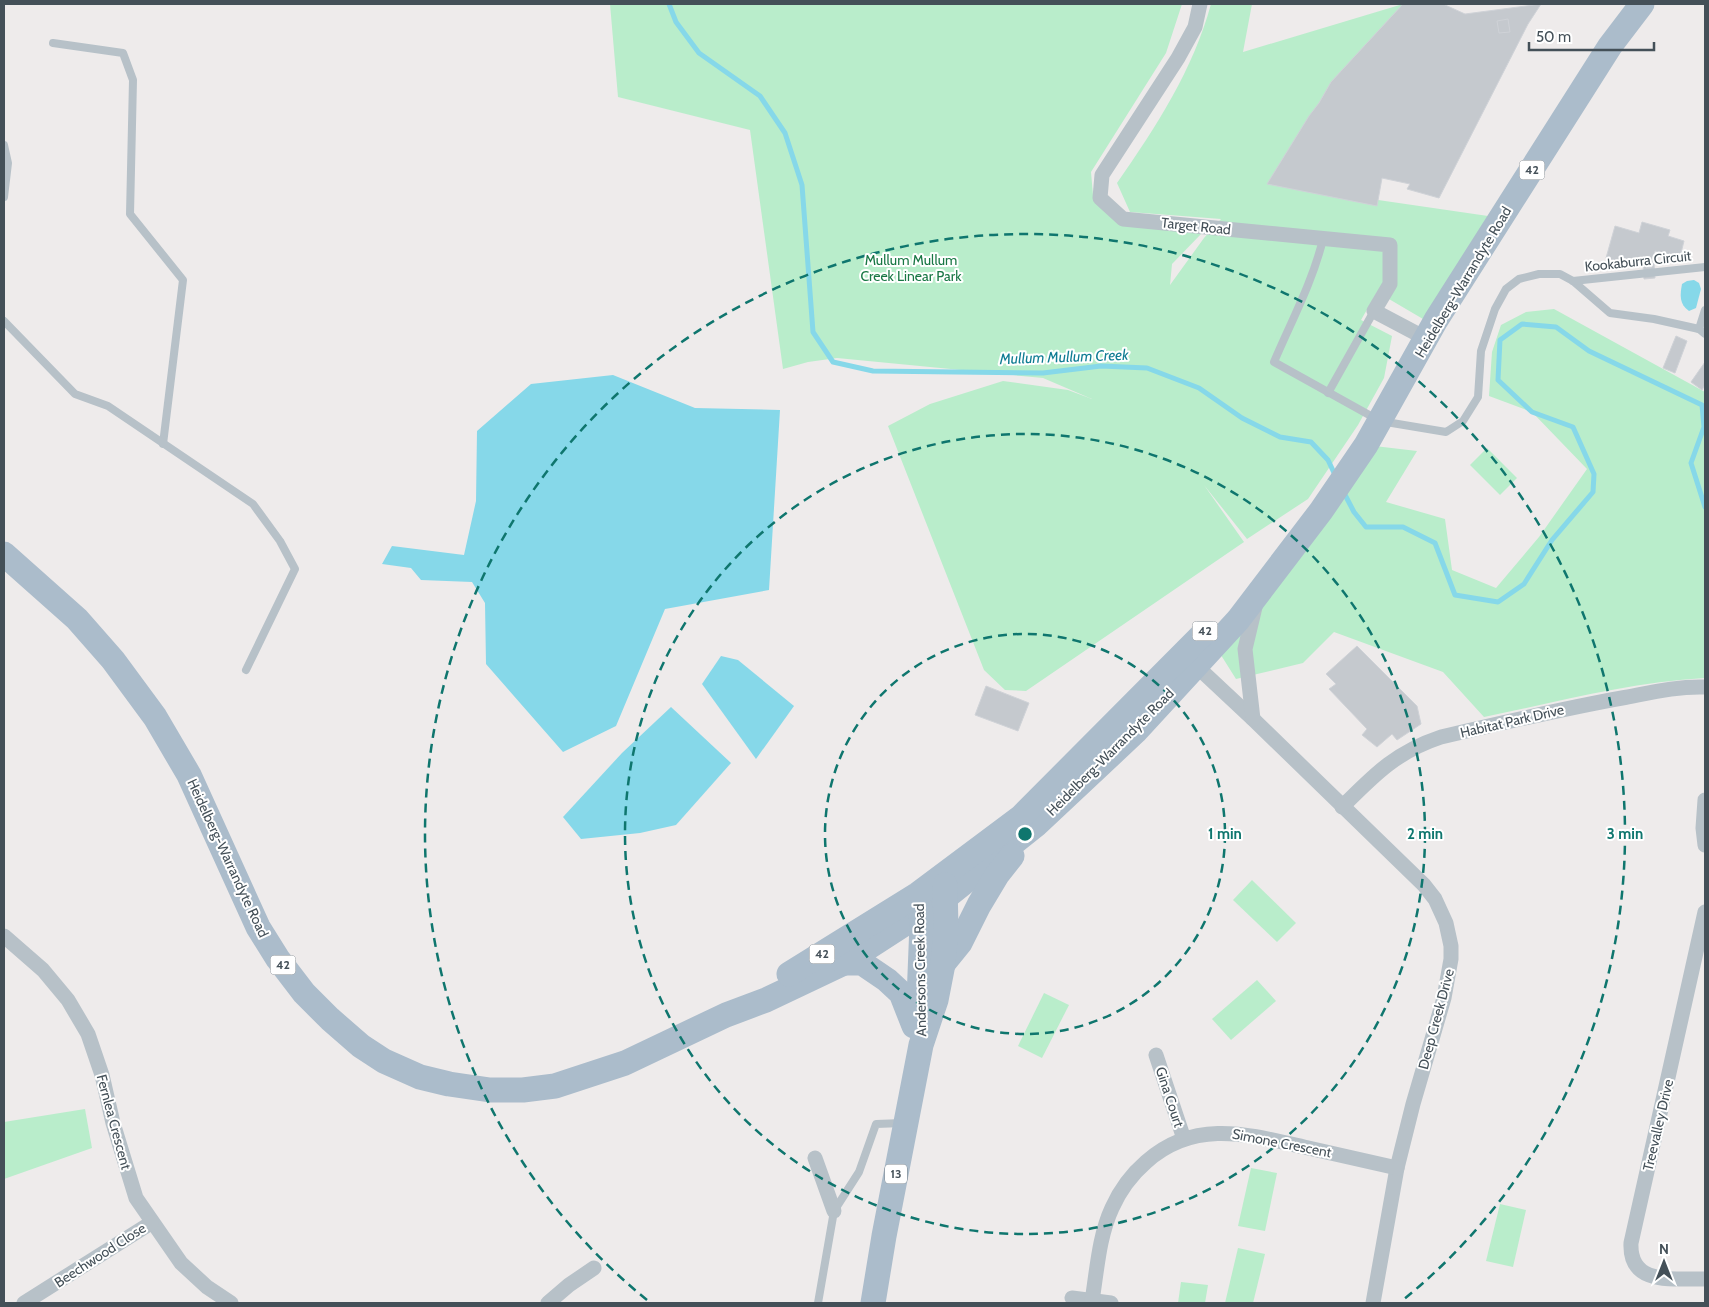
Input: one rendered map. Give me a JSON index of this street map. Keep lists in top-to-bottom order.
{
  "streets": {
    "main road": [
      "42",
      "Heidelberg-Warrandyte Road",
      "Andersons Creek Road",
      "13"
    ],
    "street": [
      "Target Road",
      "Habitat Park Drive",
      "Deep Creek Drive",
      "Gina Court",
      "Fernlea Crescent",
      "Treevalley Drive",
      "Simone Crescent",
      "Beechwood Close"
    ],
    "lane": ["Kookaburra Circuit"]
  },
  "crossings": [
    ["Heidelberg-Warrandyte Road", "Andersons Creek Road"],
    ["Heidelberg-Warrandyte Road", "Deep Creek Drive"],
    ["Habitat Park Drive", "Deep Creek Drive"],
    ["Deep Creek Drive", "Simone Crescent"],
    ["Gina Court", "Simone Crescent"],
    ["Fernlea Crescent", "Beechwood Close"]
  ],
  "water": ["Mullum Mullum Creek"],
  "parks": ["Mullum Mullum Creek Linear Park"],
  "scale_bar": "50 m",
  "north": "top",
  "rings": ["1 min", "2 min", "3 min"]
}
